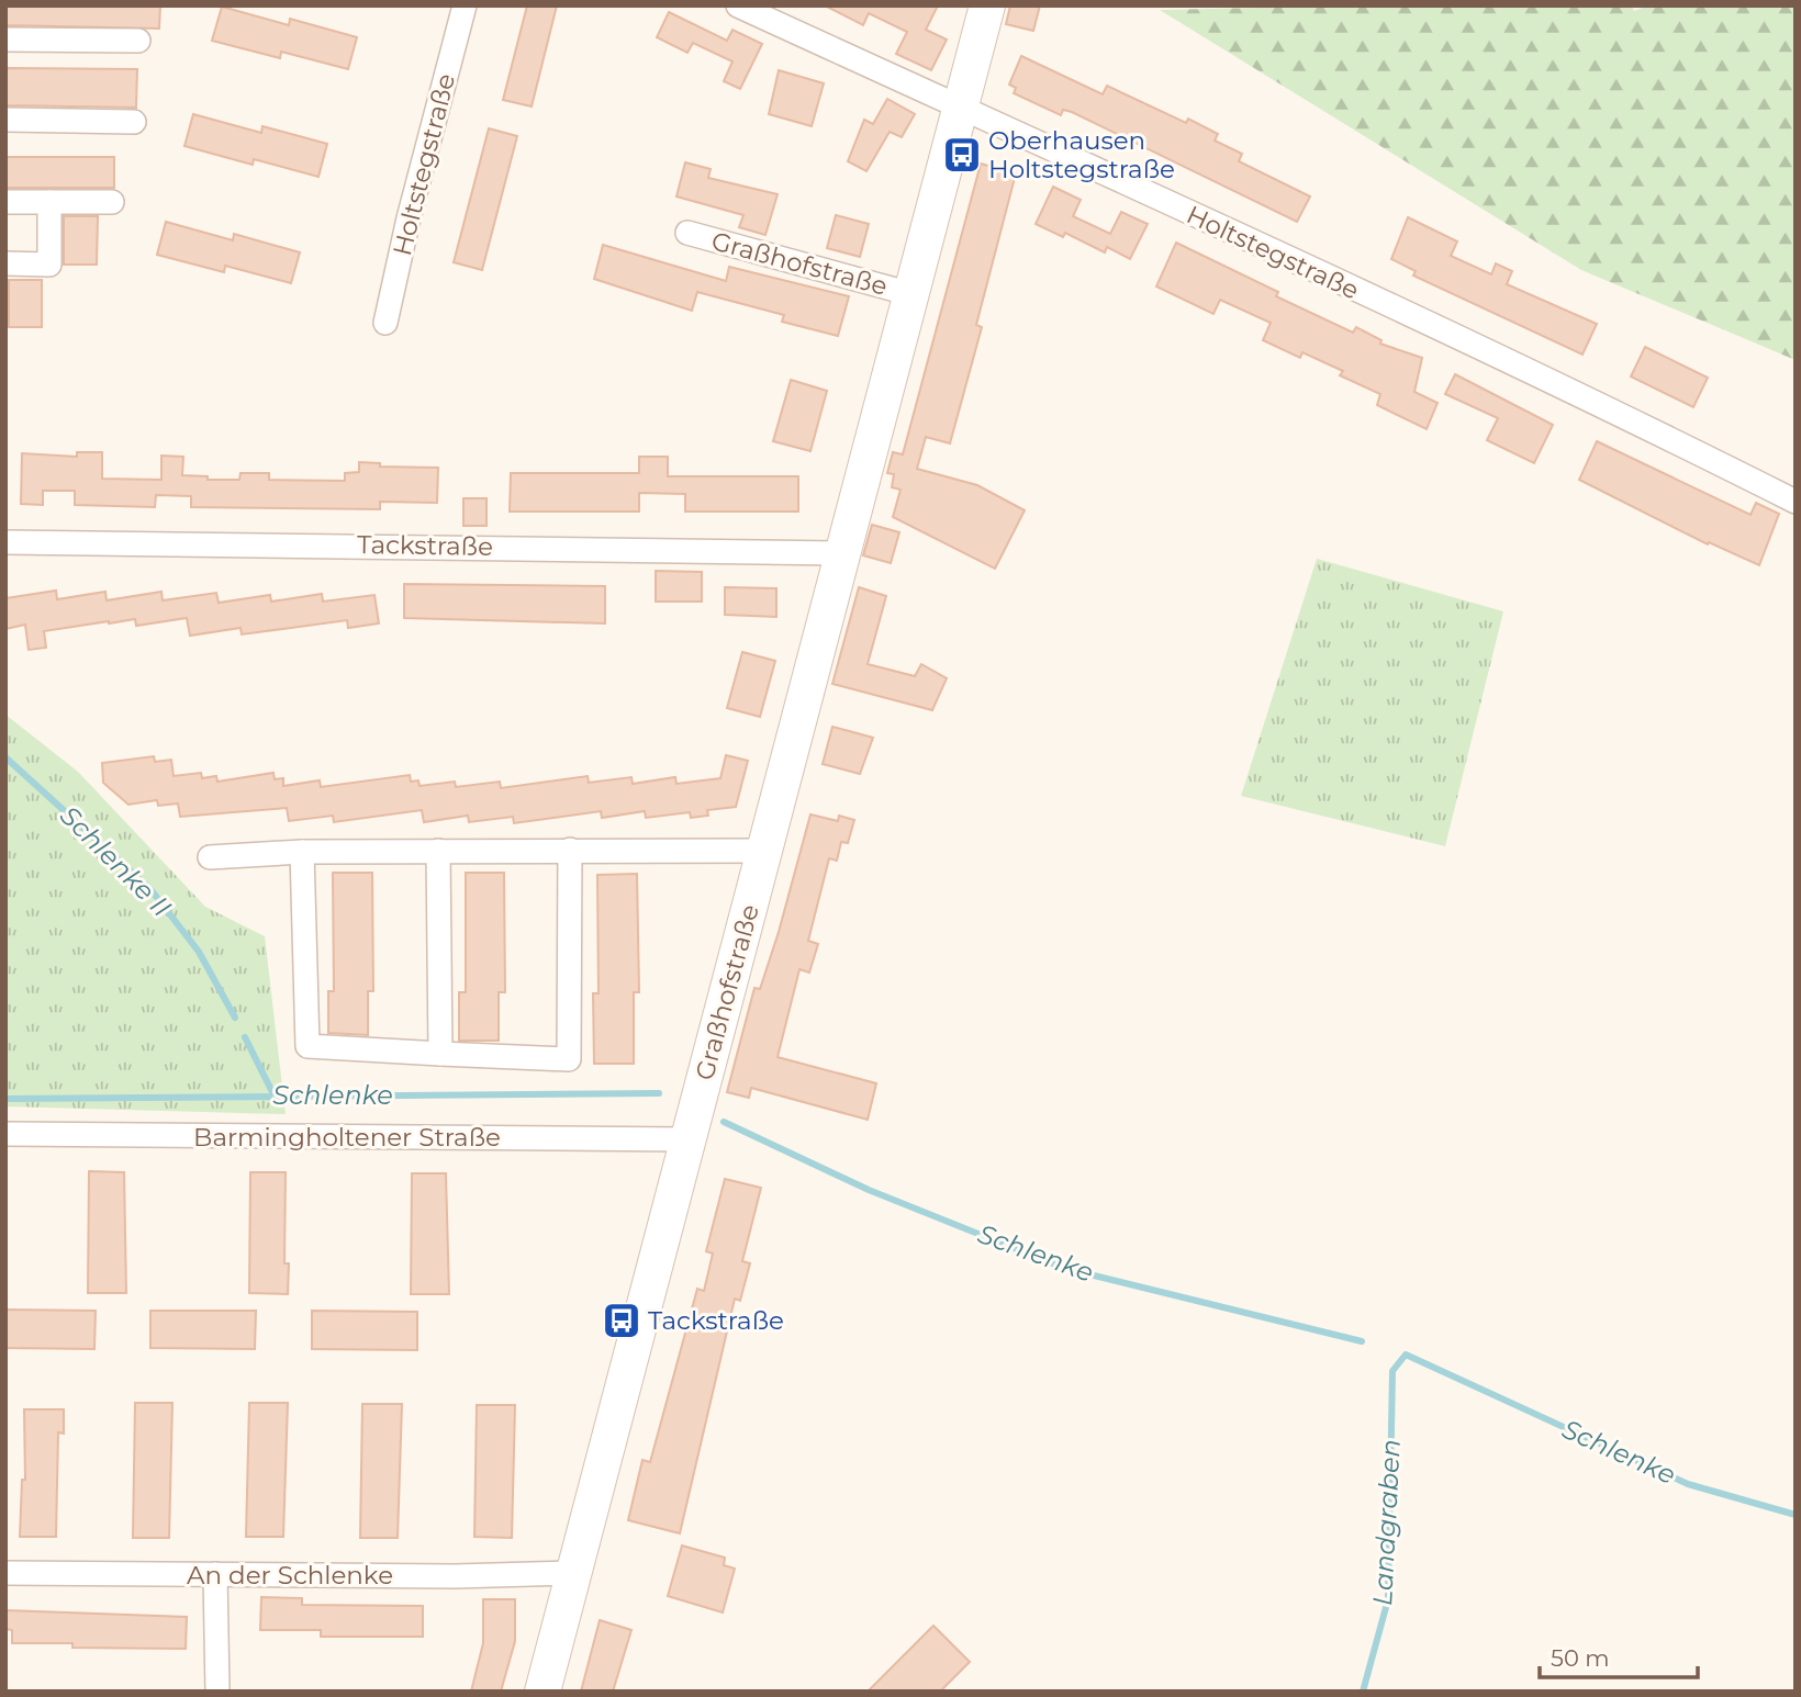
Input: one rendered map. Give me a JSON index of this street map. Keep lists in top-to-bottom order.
{
  "streets": {
    "street": [
      "Holtstegstraße",
      "Graßhofstraße",
      "Tackstraße",
      "Barmingholtener Straße",
      "An der Schlenke"
    ]
  },
  "crossings": [
    ["Holtstegstraße", "Graßhofstraße"],
    ["Graßhofstraße", "Tackstraße"],
    ["Graßhofstraße", "Barmingholtener Straße"],
    ["Graßhofstraße", "An der Schlenke"]
  ],
  "water": ["Schlenke II", "Schlenke", "Landgraben"],
  "places": {
    "bus stop": ["Oberhausen Holtstegstraße", "Tackstraße"]
  },
  "scale_bar": "50 m"
}
